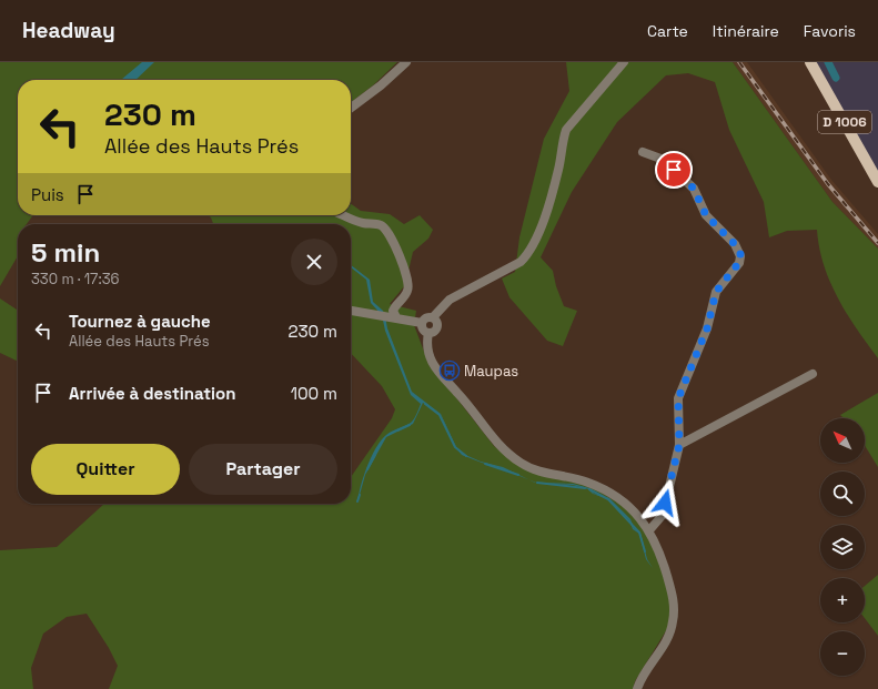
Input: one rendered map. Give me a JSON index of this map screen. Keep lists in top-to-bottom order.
{
  "streets": {
    "main road": ["D 1006"]
  },
  "places": {
    "bus stop": ["Maupas"]
  },
  "north": "top left",
  "page": {
    "header": "Headway",
    "nav": ["Carte", "Itinéraire", "Favoris"],
    "turn": ["230 m", "Allée des Hauts Prés"],
    "then": "Puis",
    "heading": ["5 min", "330 m · 17:36"],
    "list": [
      {
        "name": "Tournez à gauche",
        "note": "Allée des Hauts Prés",
        "value": "230 m"
      },
      {
        "name": "Arrivée à destination",
        "value": "100 m"
      }
    ],
    "map_buttons": ["+", "−"],
    "buttons": ["Quitter", "Partager"]
  }
}
